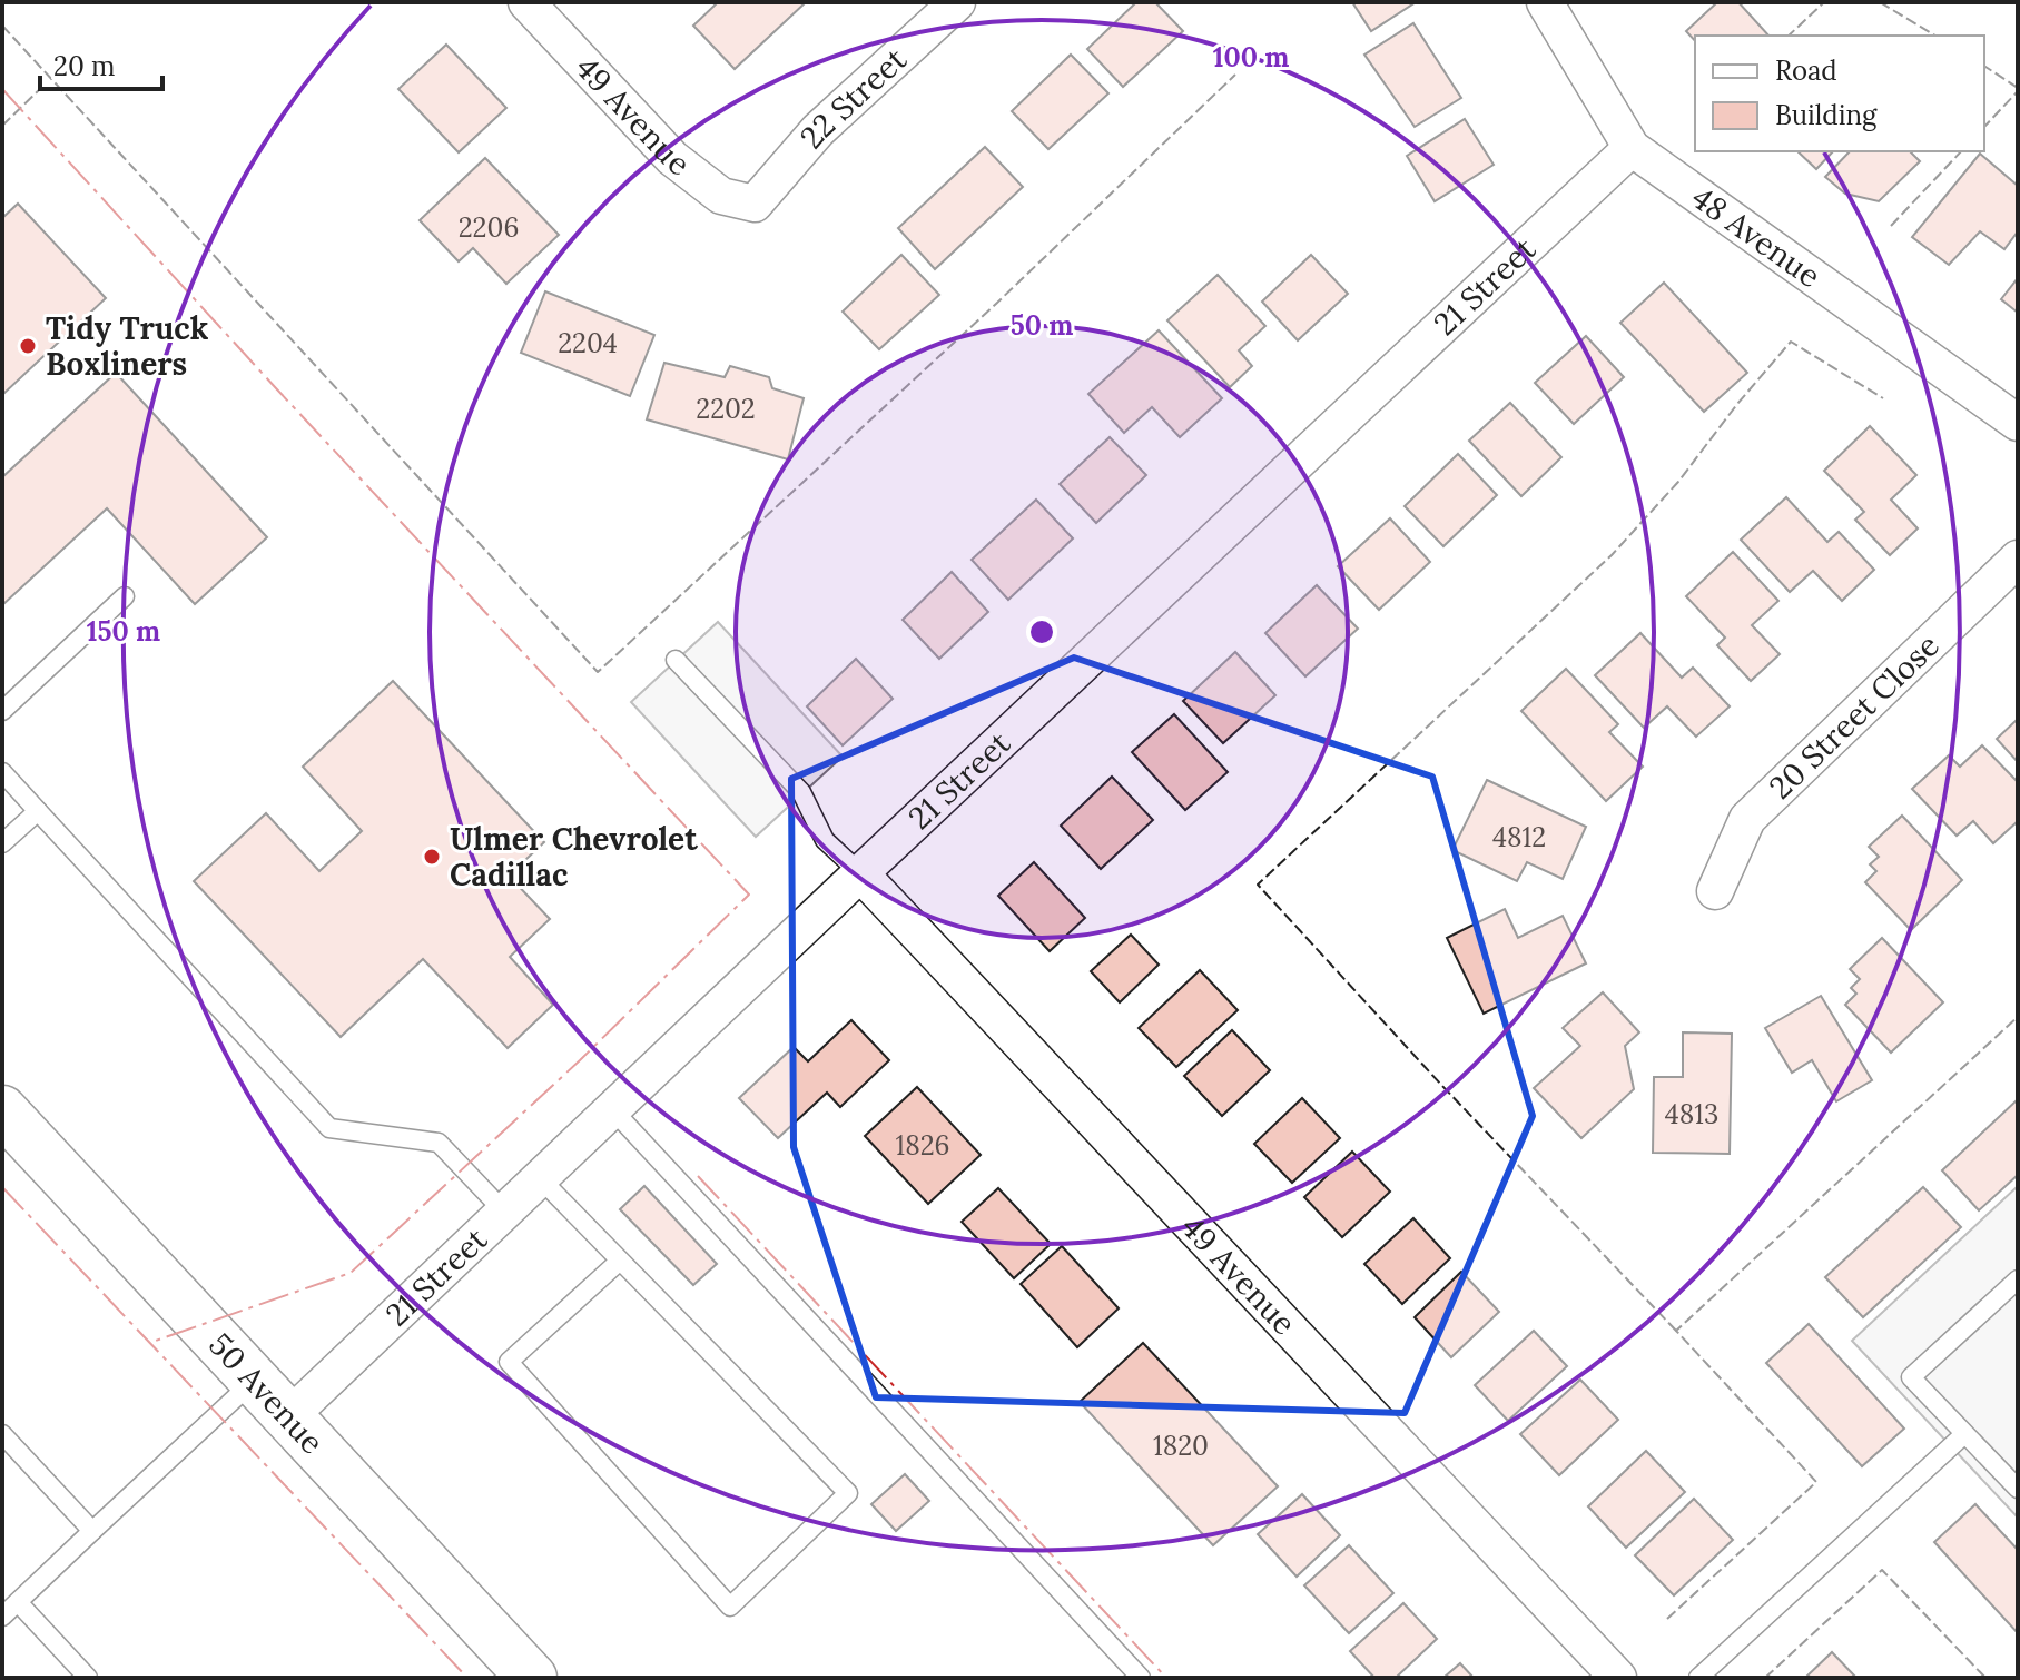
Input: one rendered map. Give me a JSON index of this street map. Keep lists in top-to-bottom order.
{
  "streets": {
    "main road": ["50 Avenue"],
    "street": [
      "22 Street",
      "49 Avenue",
      "48 Avenue",
      "21 Street",
      "20 Street Close"
    ]
  },
  "crossings": [
    ["22 Street", "49 Avenue"],
    ["49 Avenue", "21 Street"],
    ["48 Avenue", "21 Street"],
    ["21 Street", "50 Avenue"]
  ],
  "places": ["Tidy Truck Boxliners", "Ulmer Chevrolet Cadillac"],
  "house_numbers": [
    "2206",
    "2204",
    "2202",
    "4812",
    "4813",
    "1826",
    "1820"
  ],
  "legend": ["Road", "Building"],
  "scale_bar": "20 m",
  "rings": ["100 m", "50 m", "150 m"]
}
